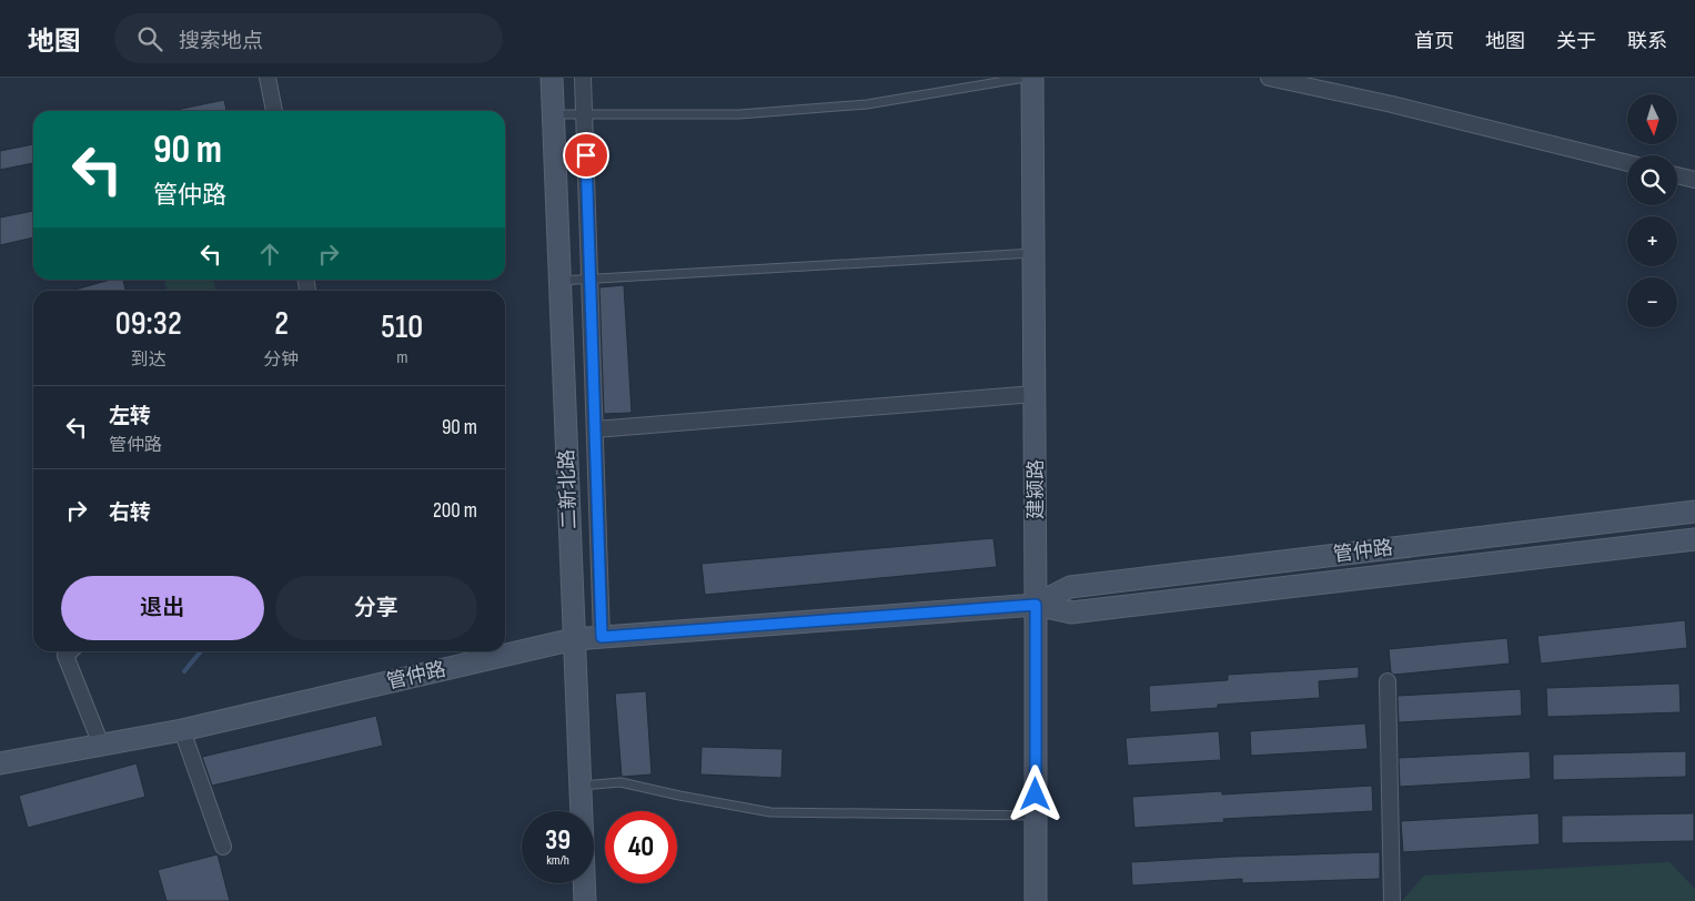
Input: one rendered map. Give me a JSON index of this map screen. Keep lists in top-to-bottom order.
{
  "streets": {
    "street": ["二新北路", "建颍路", "管仲路"]
  },
  "crossings": [
    ["二新北路", "管仲路"],
    ["建颍路", "管仲路"]
  ],
  "north": "bottom",
  "page": {
    "header": "地图",
    "search": "搜索地点",
    "nav": [
      "首页",
      "地图",
      "关于",
      "联系"
    ],
    "map_buttons": ["+", "−"],
    "turn": ["90 m", "管仲路"],
    "eta": [
      "09:32",
      "到达",
      "2",
      "分钟",
      "510",
      "m"
    ],
    "list": [
      {
        "name": "左转",
        "note": "管仲路",
        "value": "90 m"
      },
      {
        "name": "右转",
        "value": "200 m"
      }
    ],
    "buttons": ["退出", "分享"],
    "speed": "39 km/h",
    "limit": "40"
  }
}
